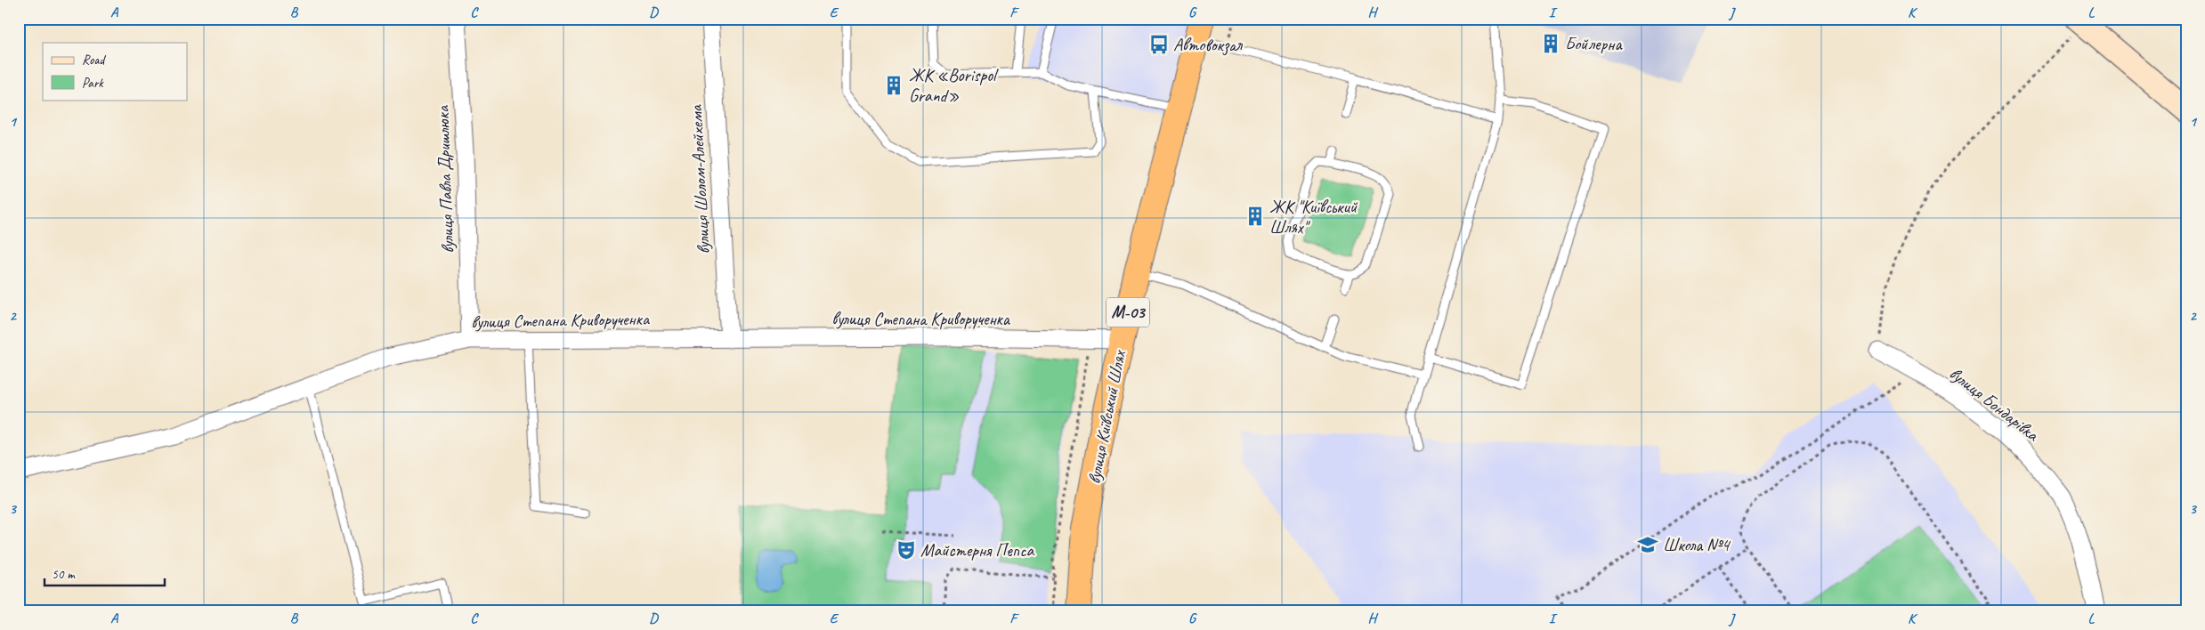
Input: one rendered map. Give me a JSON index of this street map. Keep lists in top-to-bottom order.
{
  "streets": {
    "highway": ["М-03", "вулиця Київський Шлях"],
    "street": [
      "вулиця Павла Дришлюка",
      "вулиця Шолом-Алейхема",
      "вулиця Степана Криворученка",
      "вулиця Бондарівка"
    ]
  },
  "crossings": [
    ["вулиця Павла Дришлюка", "вулиця Степана Криворученка"],
    ["вулиця Шолом-Алейхема", "вулиця Степана Криворученка"],
    ["вулиця Степана Криворученка", "вулиця Київський Шлях"]
  ],
  "places": {
    "building": ["Бойлерна", "ЖК «Borispol Grand»", "ЖК \"Київський Шлях\""],
    "bus stop": ["Автовокзал"],
    "school or university": ["Школа №4"],
    "theatre": ["Майстерня Пепса"]
  },
  "legend": ["Road", "Park"],
  "scale_bar": "50 m",
  "grid": {
    "columns": [
      "A",
      "B",
      "C",
      "D",
      "E",
      "F",
      "G",
      "H",
      "I",
      "J",
      "K",
      "L"
    ],
    "rows": ["1", "2", "3"]
  }
}
